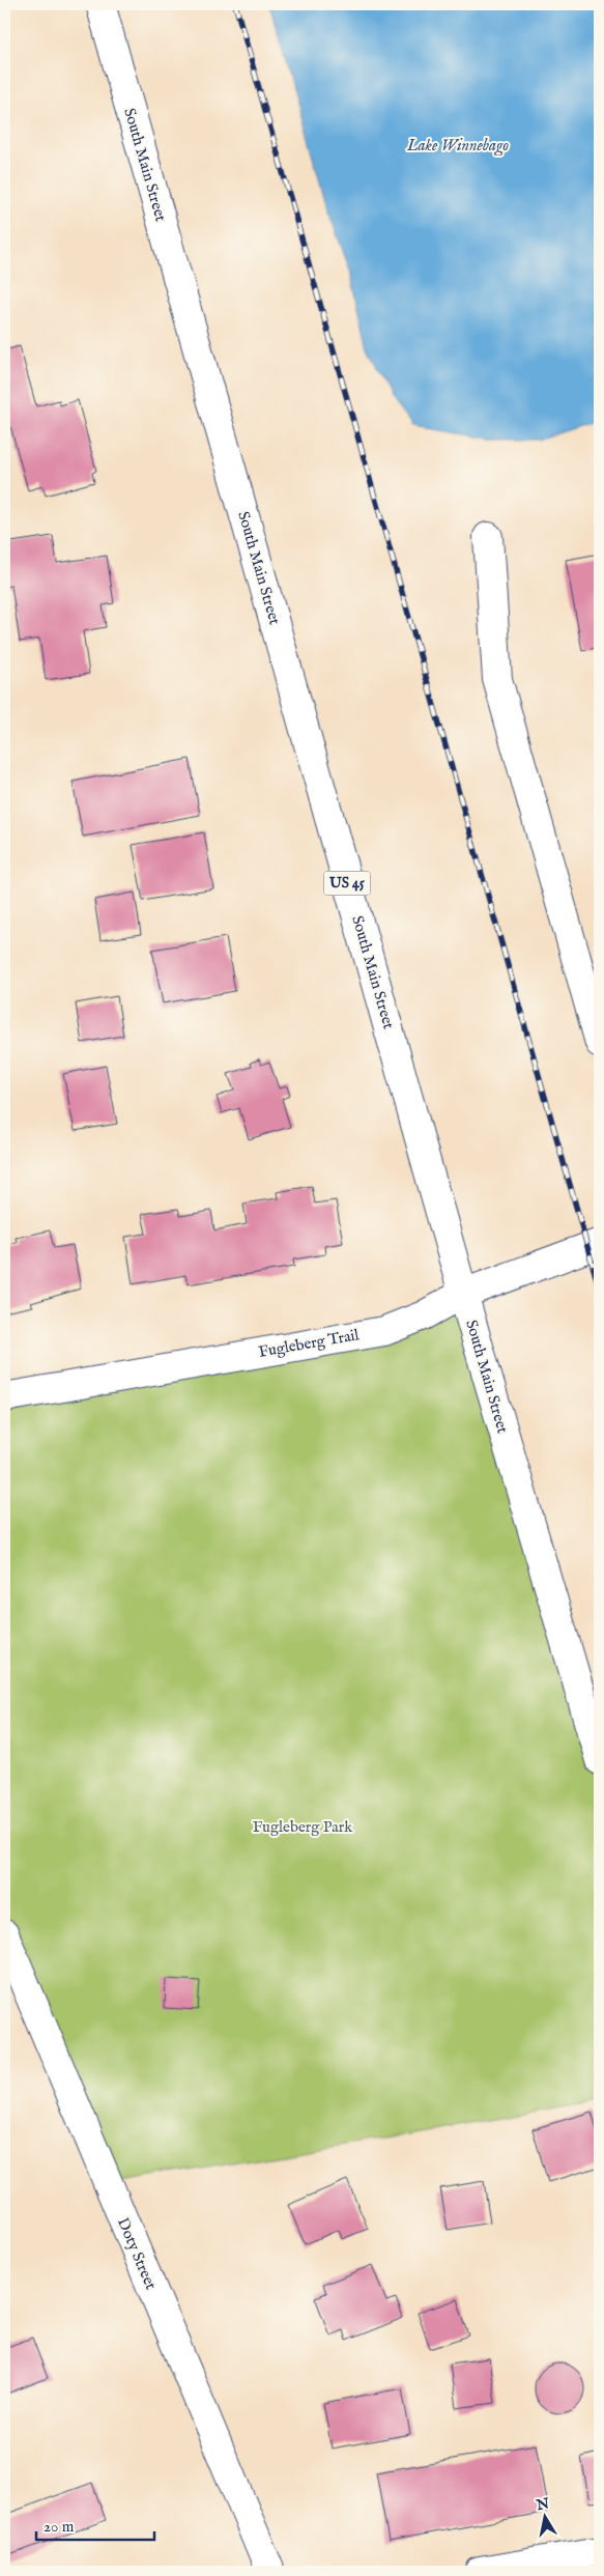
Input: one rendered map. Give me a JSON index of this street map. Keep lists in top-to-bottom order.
{
  "streets": {
    "main road": [
      "South Main Street",
      "US 45",
      "Fugleberg Trail",
      "Doty Street"
    ]
  },
  "crossings": [
    ["South Main Street", "Fugleberg Trail"]
  ],
  "water": ["Lake Winnebago"],
  "parks": ["Fugleberg Park"],
  "scale_bar": "20 m",
  "north": "top"
}
